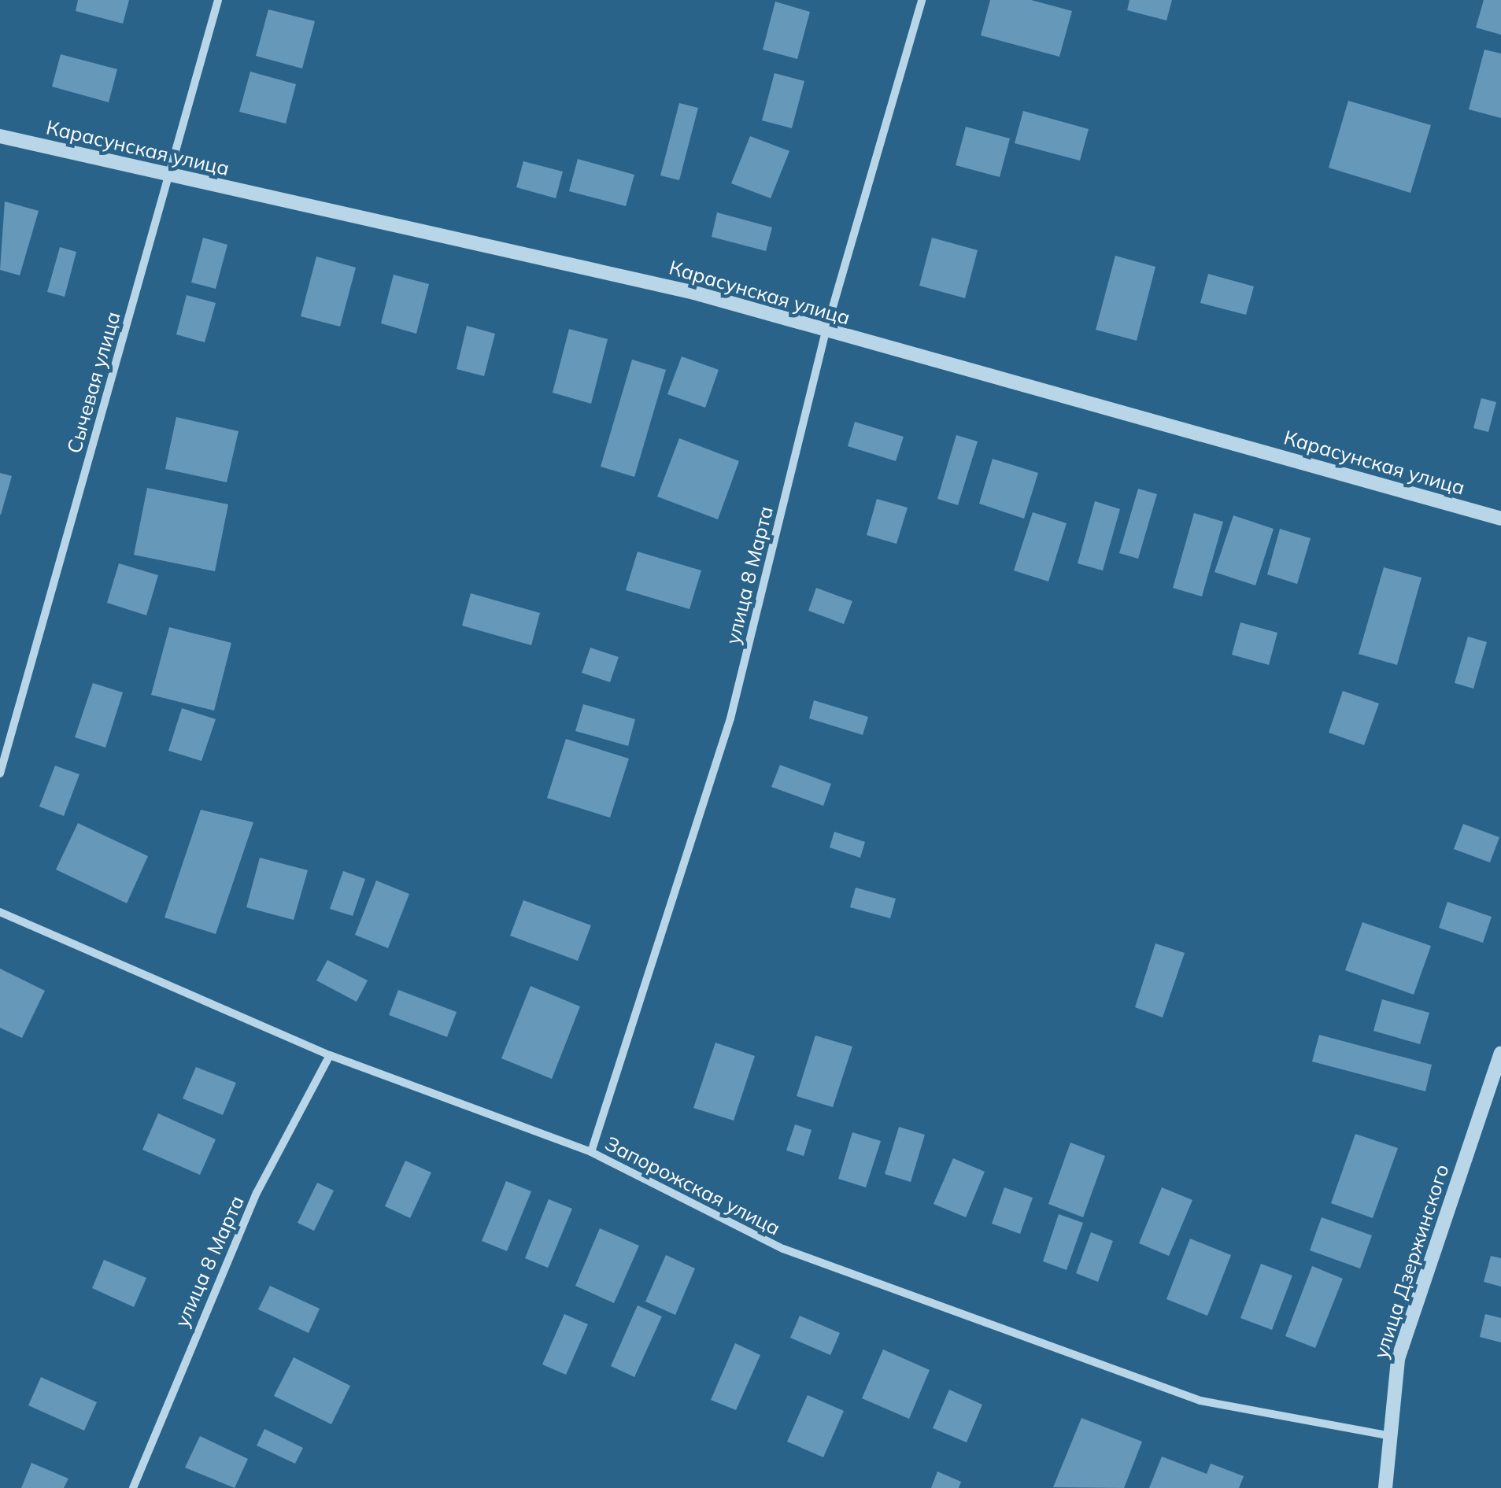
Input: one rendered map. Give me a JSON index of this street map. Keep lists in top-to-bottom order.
{
  "streets": {
    "street": [
      "Карасунская улица",
      "Сычевая улица",
      "улица 8 Марта",
      "Запорожская улица",
      "улица Дзержинского"
    ]
  },
  "crossings": [
    ["Карасунская улица", "Сычевая улица"],
    ["Карасунская улица", "улица 8 Марта"],
    ["улица 8 Марта", "Запорожская улица"],
    ["Запорожская улица", "улица Дзержинского"]
  ]
}
